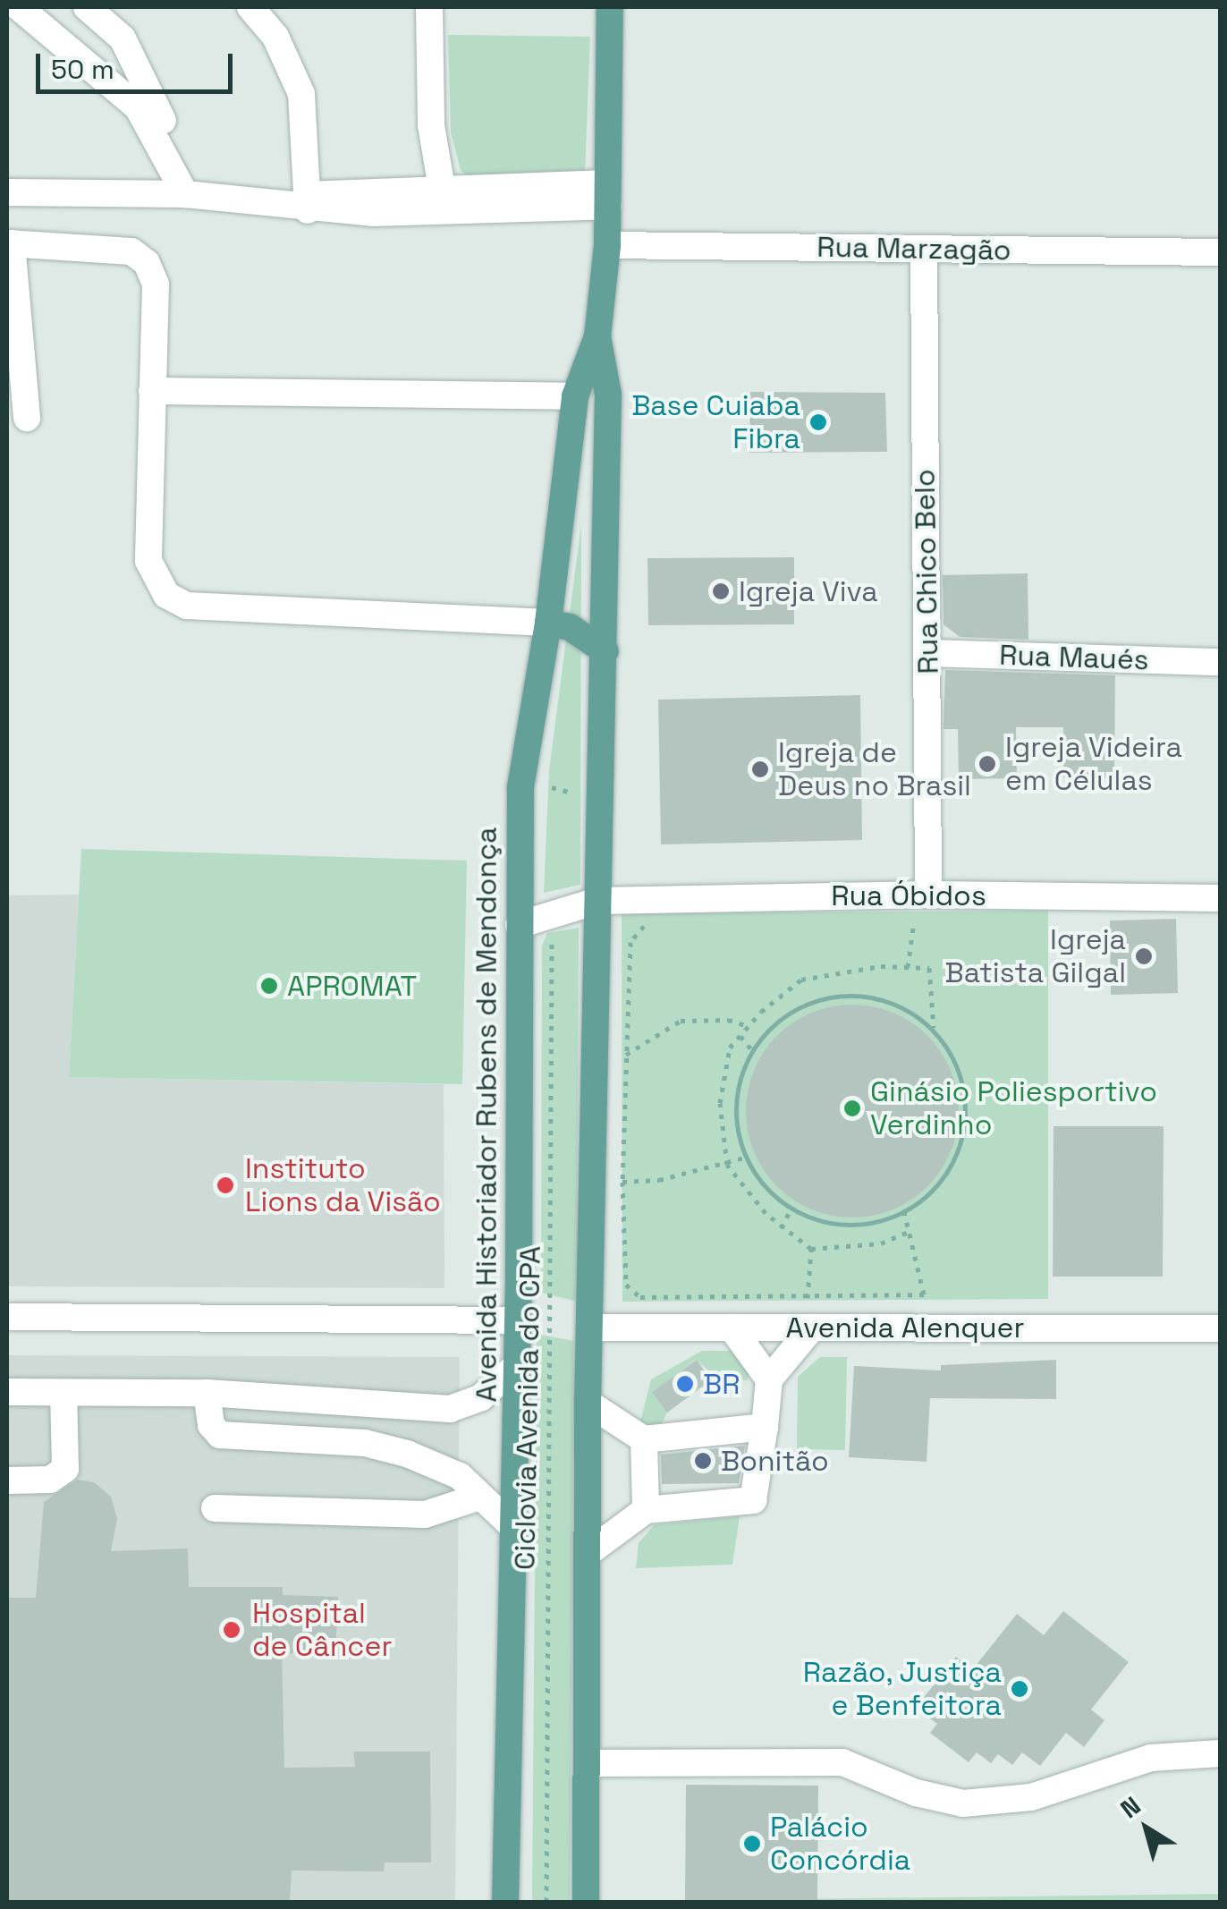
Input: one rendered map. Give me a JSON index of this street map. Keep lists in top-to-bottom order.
{
  "streets": {
    "main road": ["Avenida Historiador Rubens de Mendonça"],
    "street": [
      "Rua Marzagão",
      "Rua Chico Belo",
      "Rua Maués",
      "Rua Óbidos",
      "Avenida Alenquer"
    ],
    "path": ["Ciclovia Avenida do CPA"]
  },
  "crossings": [
    ["Rua Marzagão", "Rua Chico Belo"],
    ["Rua Marzagão", "Avenida Historiador Rubens de Mendonça"],
    ["Rua Chico Belo", "Rua Maués"],
    ["Rua Chico Belo", "Rua Óbidos"],
    ["Rua Óbidos", "Avenida Historiador Rubens de Mendonça"],
    ["Rua Óbidos", "Ciclovia Avenida do CPA"],
    ["Avenida Historiador Rubens de Mendonça", "Avenida Alenquer"]
  ],
  "places": [
    "Base Cuiaba Fibra",
    "Igreja Viva",
    "Igreja Videira em Células",
    "Igreja de Deus no Brasil",
    "Igreja Batista Gilgal",
    "APROMAT",
    "Ginásio Poliesportivo Verdinho",
    "Instituto Lions da Visão",
    "BR",
    "Bonitão",
    "Hospital de Câncer",
    "Razão, Justiça e Benfeitora",
    "Palácio Concórdia"
  ],
  "scale_bar": "50 m",
  "north": "top left"
}
